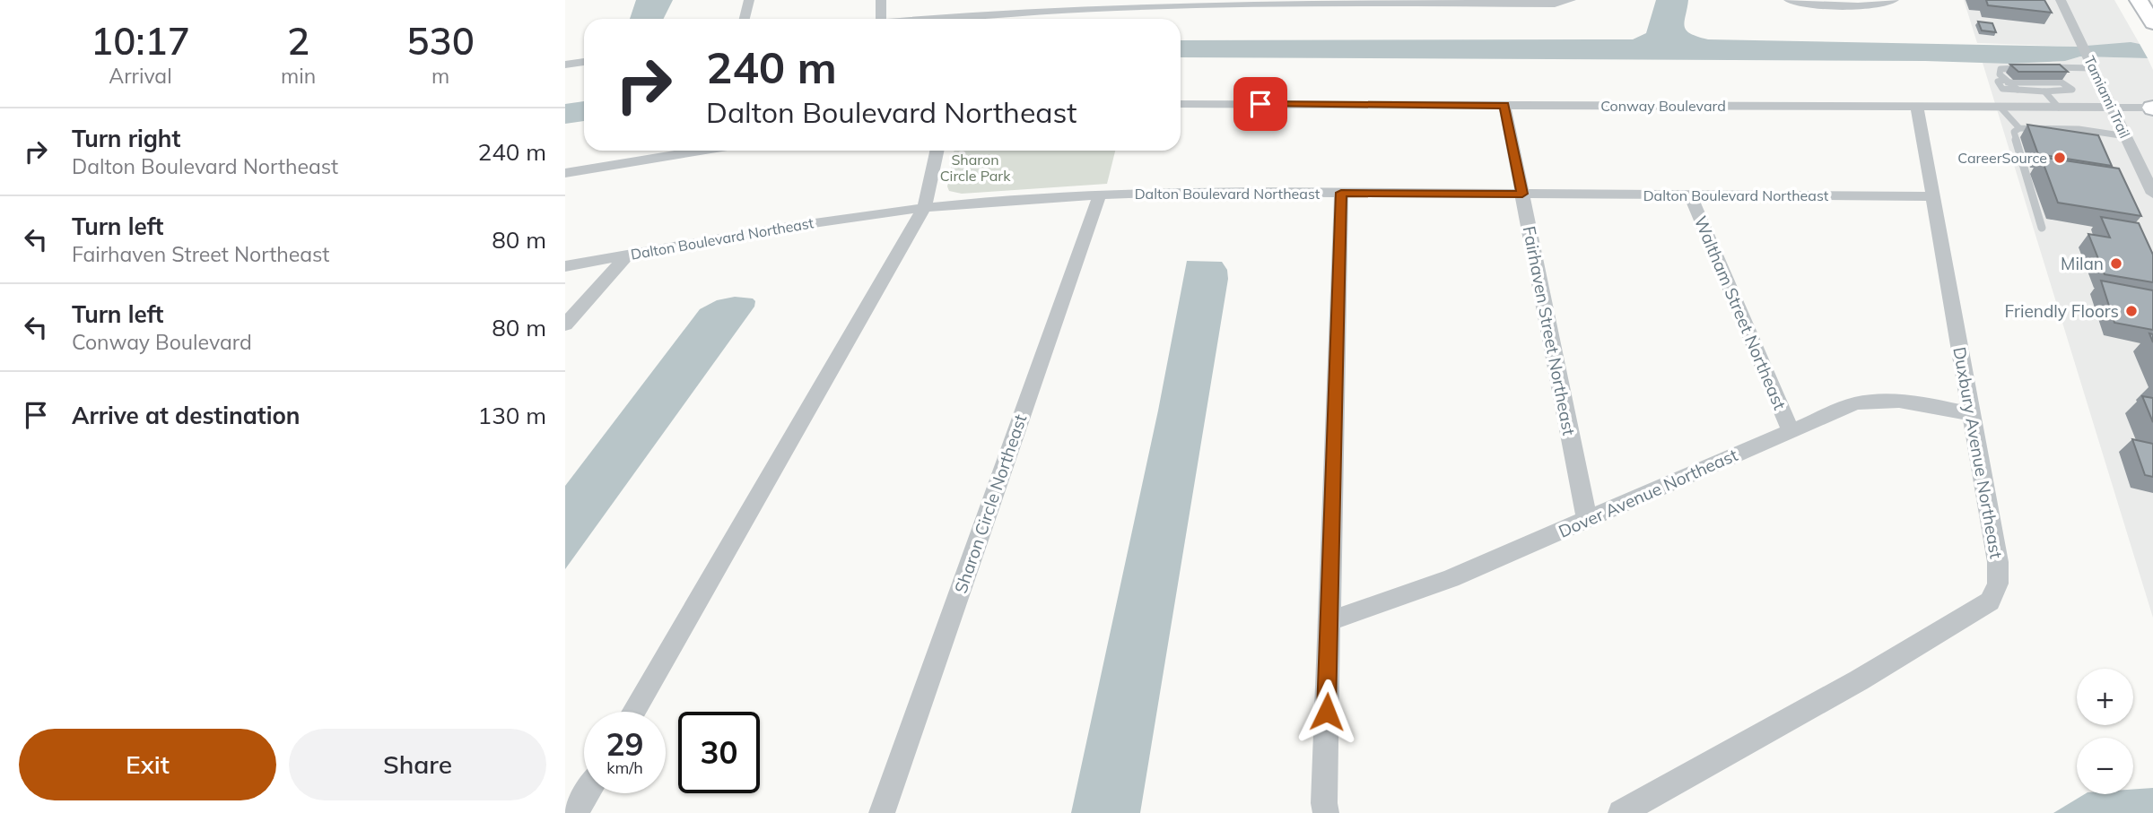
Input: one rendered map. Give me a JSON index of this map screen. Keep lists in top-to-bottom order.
{
  "streets": {
    "street": [
      "Tamiami Trail",
      "Conway Boulevard",
      "Dalton Boulevard Northeast",
      "Waltham Street Northeast",
      "Fairhaven Street Northeast",
      "Duxbury Avenue Northeast",
      "Dover Avenue Northeast",
      "Sharon Circle Northeast"
    ]
  },
  "crossings": [
    ["Tamiami Trail", "Conway Boulevard"],
    ["Conway Boulevard", "Fairhaven Street Northeast"],
    ["Conway Boulevard", "Duxbury Avenue Northeast"],
    ["Dalton Boulevard Northeast", "Waltham Street Northeast"],
    ["Dalton Boulevard Northeast", "Fairhaven Street Northeast"],
    ["Dalton Boulevard Northeast", "Duxbury Avenue Northeast"],
    ["Dalton Boulevard Northeast", "Sharon Circle Northeast"],
    ["Waltham Street Northeast", "Dover Avenue Northeast"],
    ["Fairhaven Street Northeast", "Dover Avenue Northeast"],
    ["Duxbury Avenue Northeast", "Dover Avenue Northeast"]
  ],
  "parks": ["Sharon Circle Park"],
  "places": ["CareerSource", "Milan", "Friendly Floors"],
  "page": {
    "eta": [
      "10:17",
      "Arrival",
      "2",
      "min",
      "530",
      "m"
    ],
    "turn": ["240 m", "Dalton Boulevard Northeast"],
    "list": [
      {
        "name": "Turn right",
        "note": "Dalton Boulevard Northeast",
        "value": "240 m"
      },
      {
        "name": "Turn left",
        "note": "Fairhaven Street Northeast",
        "value": "80 m"
      },
      {
        "name": "Turn left",
        "note": "Conway Boulevard",
        "value": "80 m"
      },
      {
        "name": "Arrive at destination",
        "value": "130 m"
      }
    ],
    "map_buttons": ["+", "−"],
    "speed": "29 km/h",
    "limit": "30",
    "buttons": ["Exit", "Share"]
  }
}
